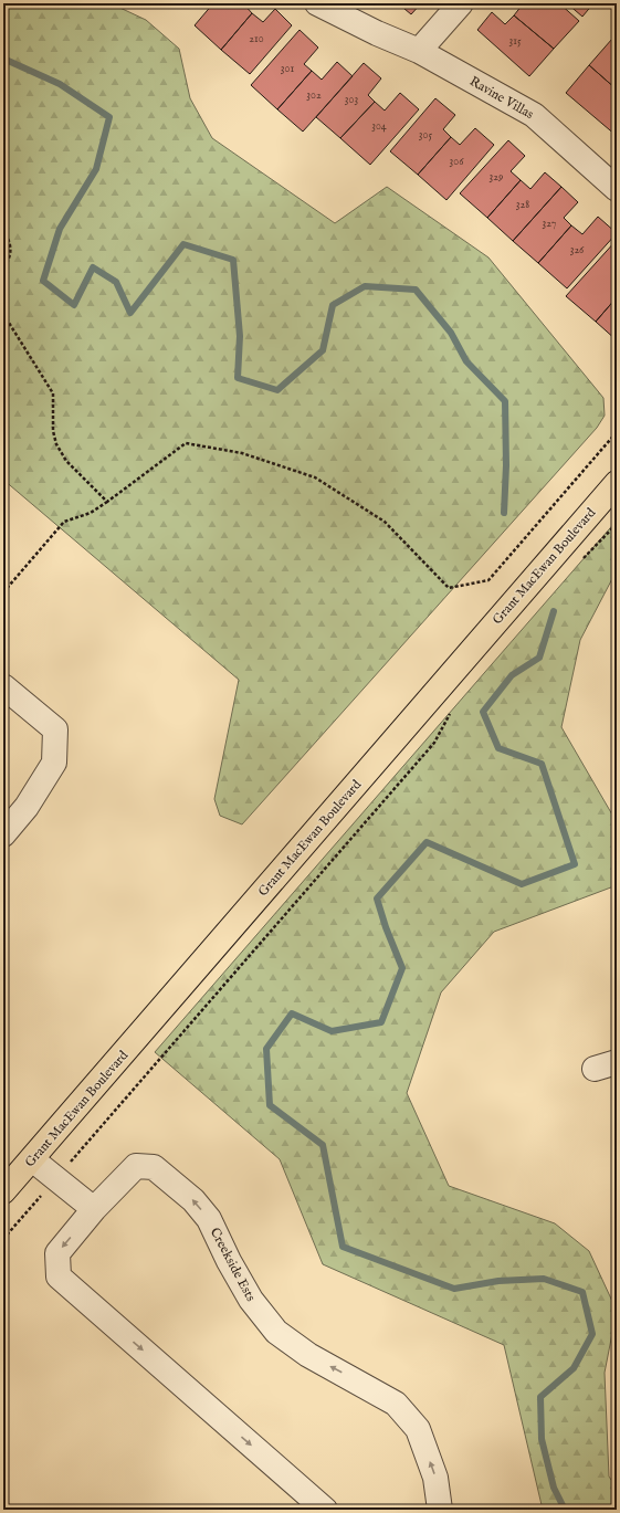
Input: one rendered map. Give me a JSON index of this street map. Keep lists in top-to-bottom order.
{
  "streets": {
    "main road": ["Grant MacEwan Boulevard"],
    "street": ["Ravine Villas", "Creekside Ests"]
  },
  "house_numbers": [
    "210",
    "315",
    "301",
    "302",
    "303",
    "304",
    "305",
    "306",
    "329",
    "328",
    "327",
    "326"
  ]
}
